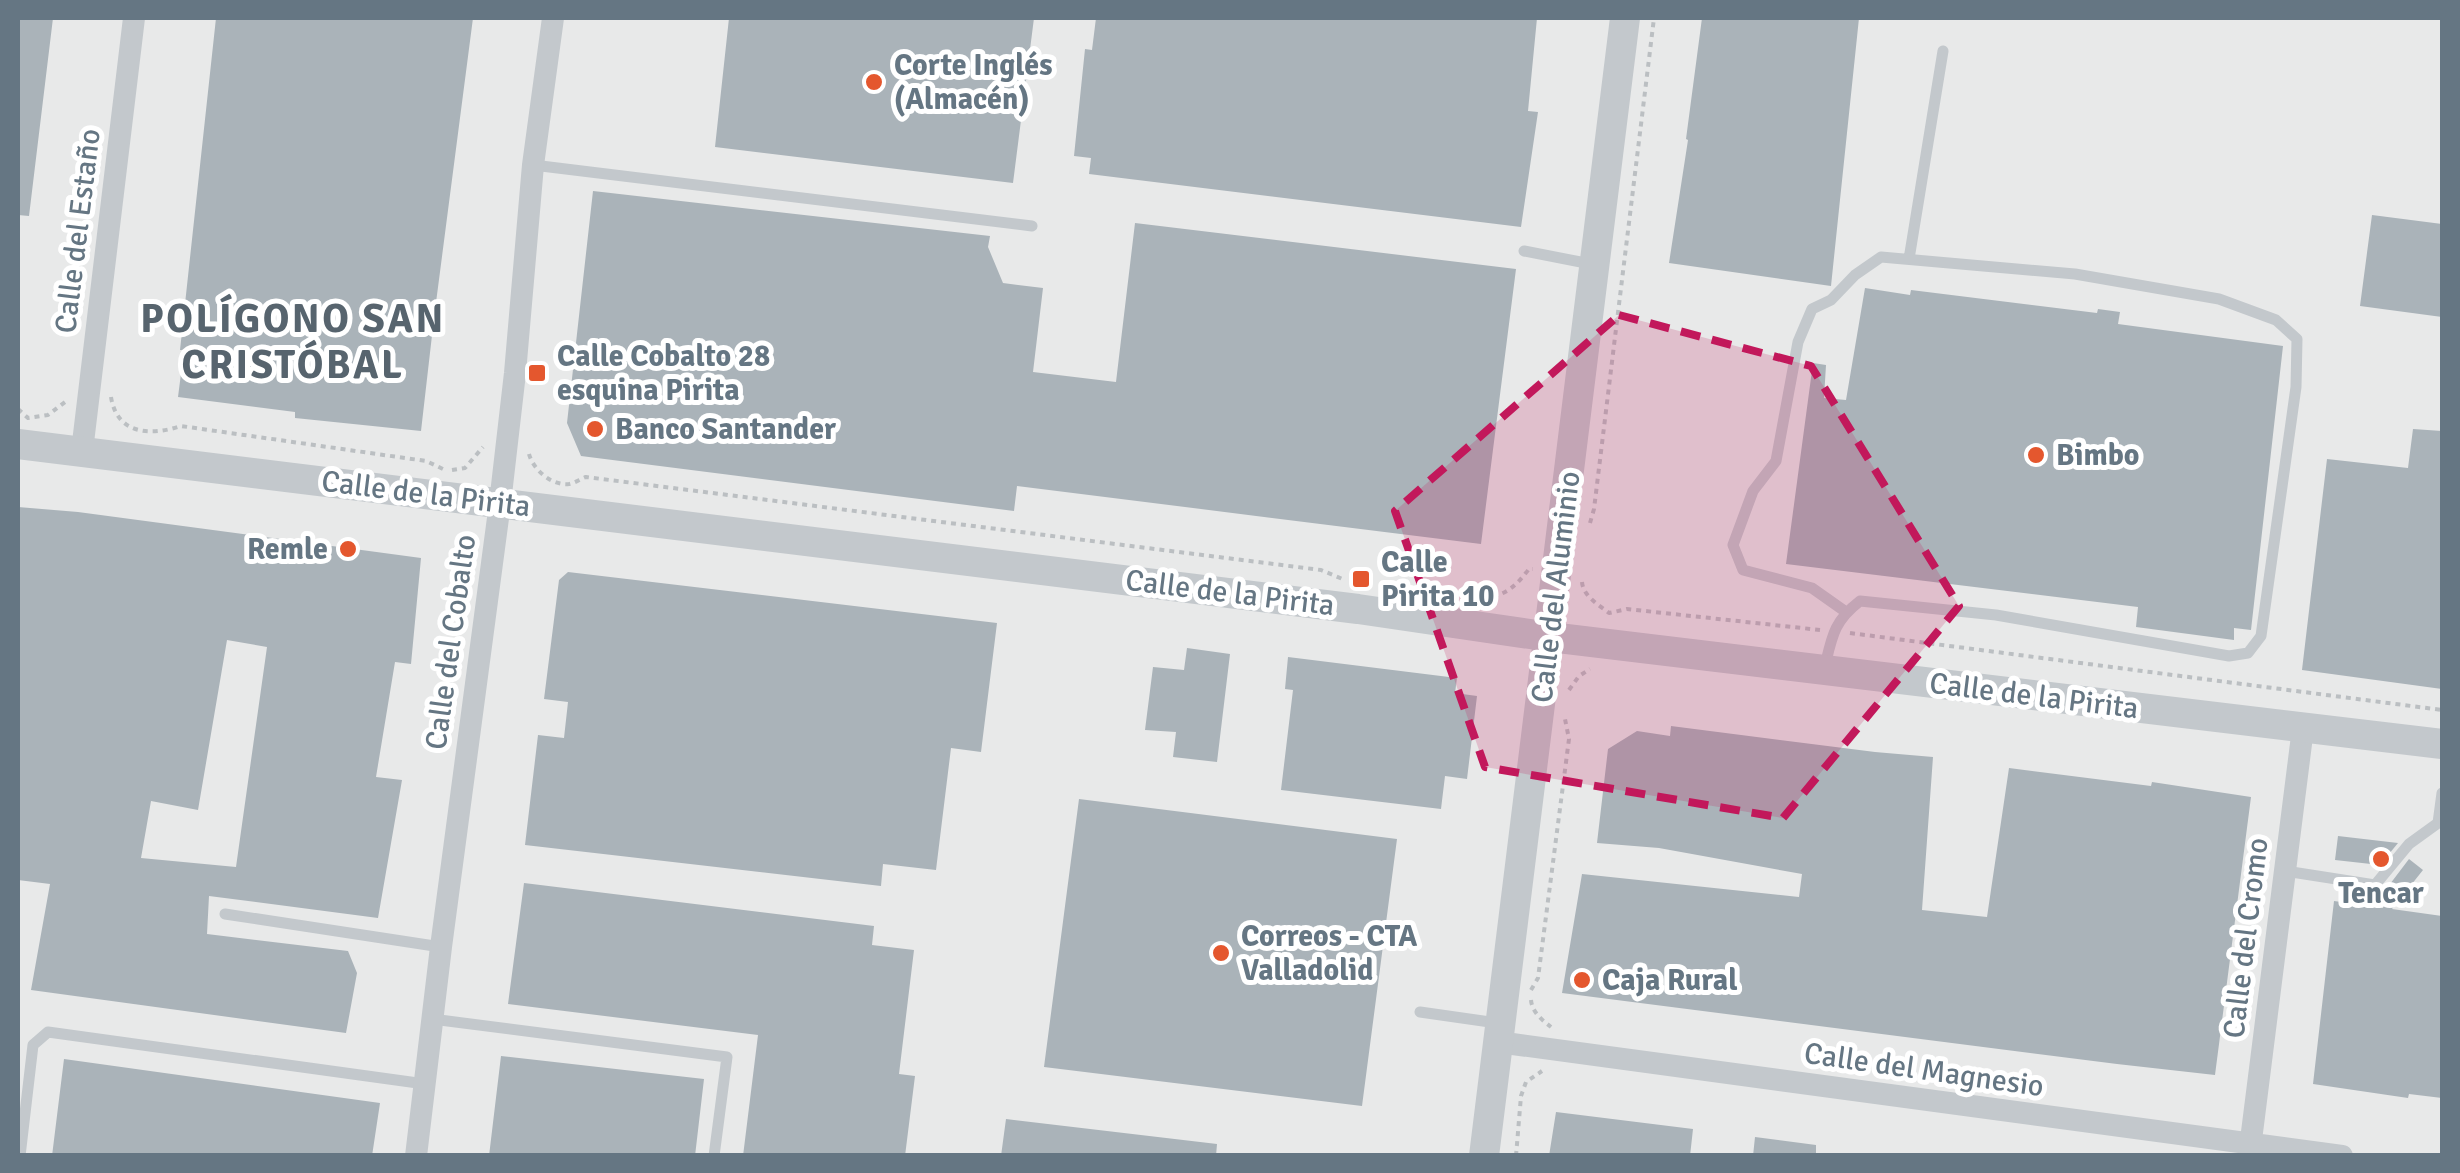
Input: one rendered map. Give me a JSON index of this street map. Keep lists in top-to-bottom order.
{
  "streets": {
    "street": [
      "Calle del Estaño",
      "Calle de la Pirita",
      "Calle del Aluminio",
      "Calle del Cobalto",
      "Calle del Cromo",
      "Calle del Magnesio"
    ]
  },
  "crossings": [
    ["Calle del Estaño", "Calle de la Pirita"],
    ["Calle de la Pirita", "Calle del Aluminio"],
    ["Calle de la Pirita", "Calle del Cobalto"],
    ["Calle de la Pirita", "Calle del Cromo"],
    ["Calle del Aluminio", "Calle del Magnesio"],
    ["Calle del Cromo", "Calle del Magnesio"]
  ],
  "districts": ["POLÍGONO SAN CRISTÓBAL"],
  "places": {
    "other": [
      "Corte Inglés (Almacén)",
      "Banco Santander",
      "Bimbo",
      "Remle",
      "Tencar",
      "Correos - CTA Valladolid",
      "Caja Rural"
    ],
    "transit": ["Calle Cobalto 28 esquina Pirita", "Calle Pirita 10"]
  }
}
